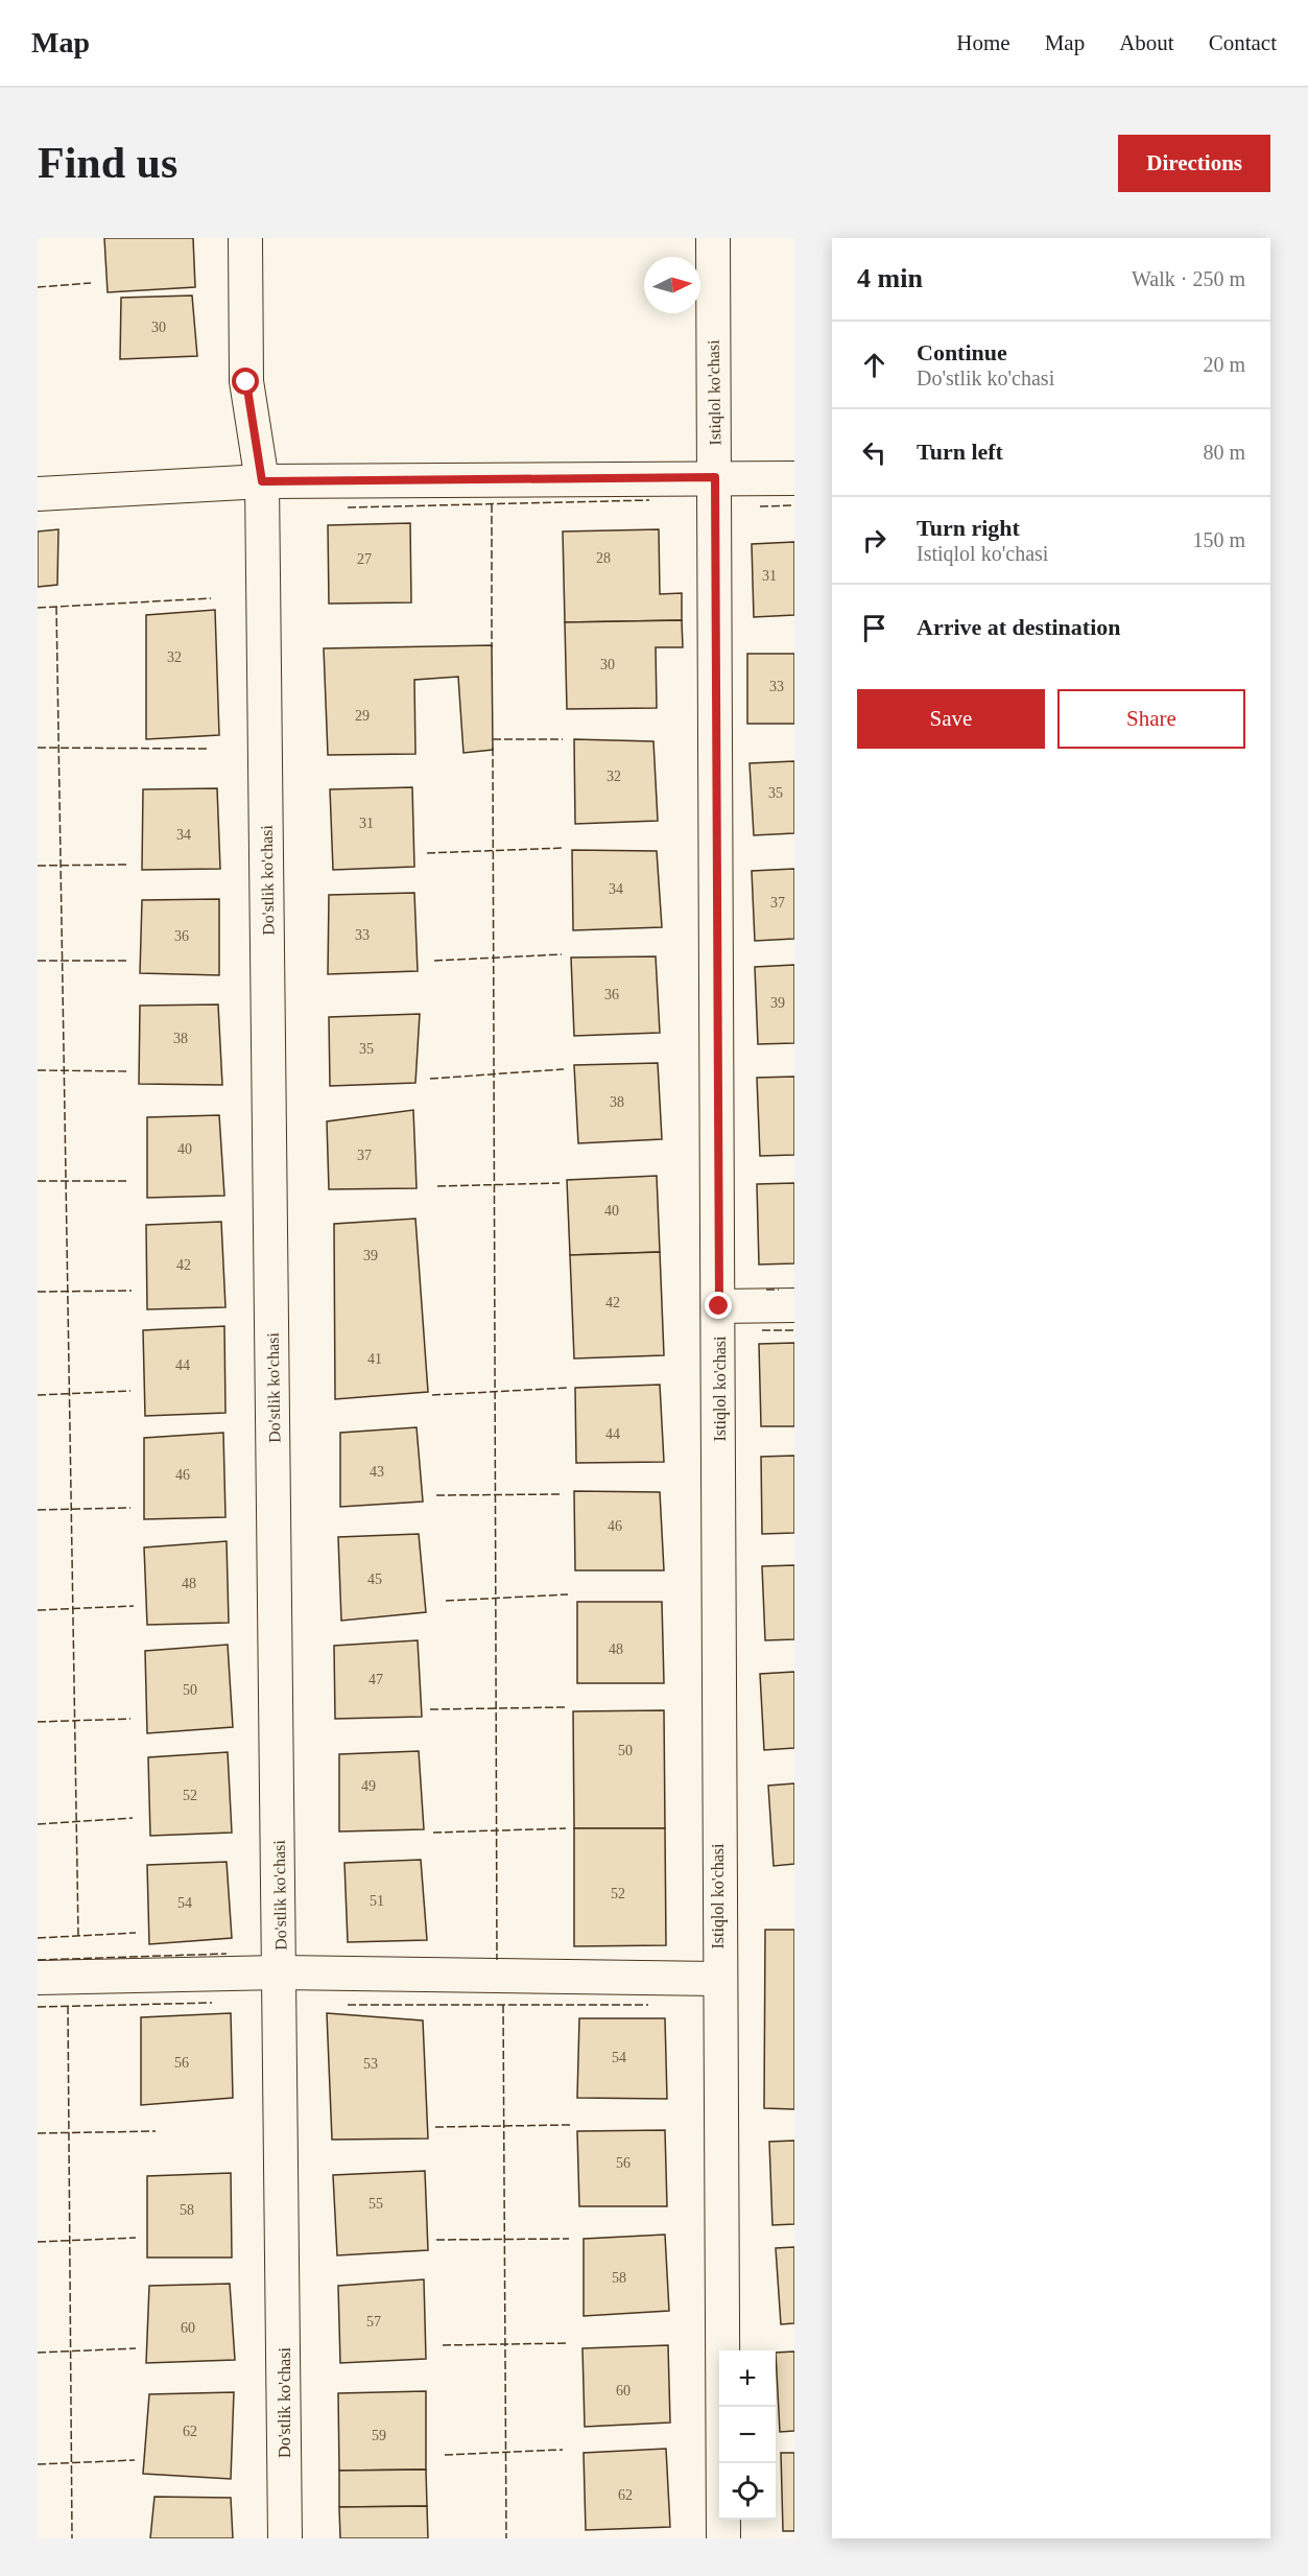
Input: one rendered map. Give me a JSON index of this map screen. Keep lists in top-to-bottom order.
{
  "streets": {
    "street": ["Istiqlol ko'chasi", "Do'stlik ko'chasi"]
  },
  "house_numbers": [
    "30",
    "28",
    "27",
    "31",
    "32",
    "30",
    "33",
    "29",
    "32",
    "35",
    "31",
    "34",
    "34",
    "37",
    "33",
    "36",
    "36",
    "39",
    "38",
    "35",
    "38",
    "40",
    "37",
    "40",
    "39",
    "42",
    "42",
    "41",
    "44",
    "44",
    "43",
    "46",
    "46",
    "45",
    "48",
    "48",
    "47",
    "50",
    "50",
    "49",
    "52",
    "52",
    "51",
    "54",
    "54",
    "56",
    "53",
    "56",
    "55",
    "58",
    "58",
    "57",
    "60",
    "60",
    "62",
    "59",
    "62"
  ],
  "north": "right",
  "page": {
    "header": "Map",
    "nav": [
      "Home",
      "Map",
      "About",
      "Contact"
    ],
    "buttons": [
      "Directions",
      ["Save", "Share"]
    ],
    "title": "Find us",
    "heading": ["4 min", "Walk · 250 m"],
    "list": [
      ["Continue", "Do'stlik ko'chasi", "20 m"],
      ["Turn left", "80 m"],
      ["Turn right", "Istiqlol ko'chasi", "150 m"],
      "Arrive at destination"
    ],
    "map_buttons": ["+", "−"]
  }
}
